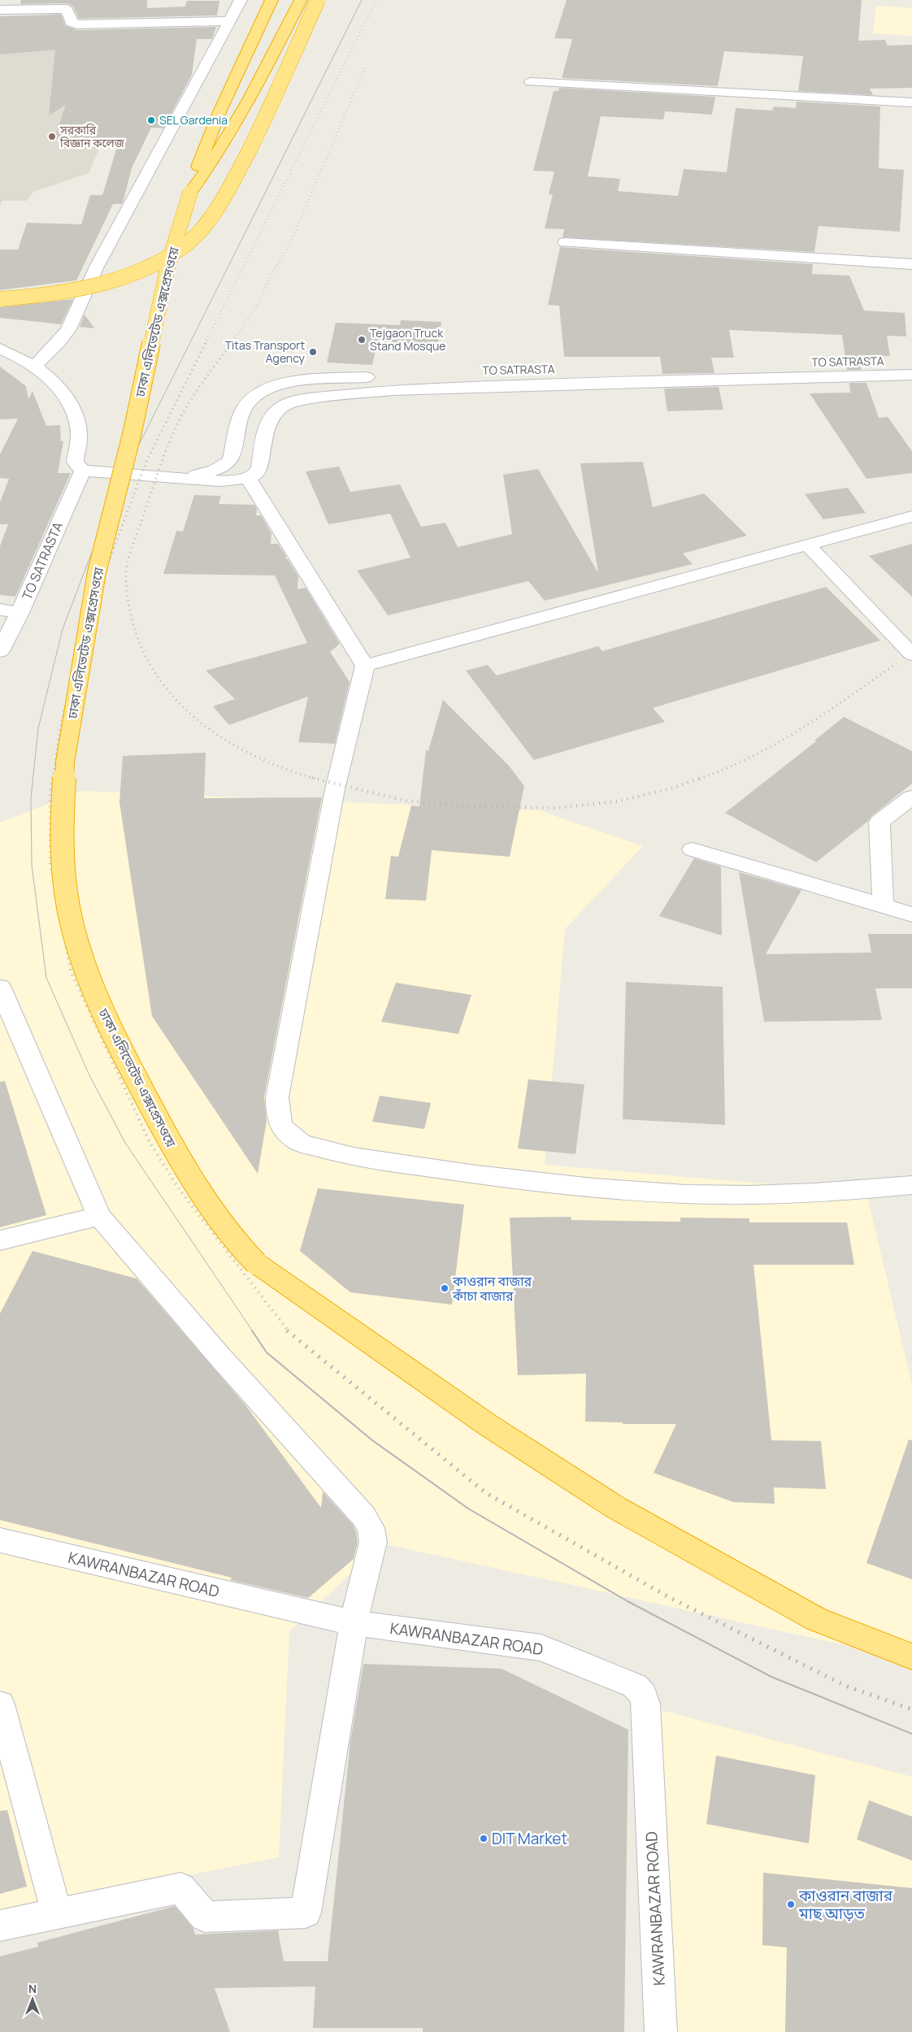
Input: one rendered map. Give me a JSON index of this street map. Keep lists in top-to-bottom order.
{
  "streets": {
    "highway": ["ঢাকা এলিভেটেড এক্সপ্রেসওয়ে"],
    "street": ["TO SATRASTA", "KAWRANBAZAR ROAD"]
  },
  "places": [
    "SEL Gardenia",
    "সরকারি বিজ্ঞান কলেজ",
    "Tejgaon Truck Stand Mosque",
    "Titas Transport Agency",
    "কাওরান বাজার কাঁচা বাজার",
    "DIT Market",
    "কাওরান বাজার মাছ আড়ত"
  ],
  "north": "top"
}
